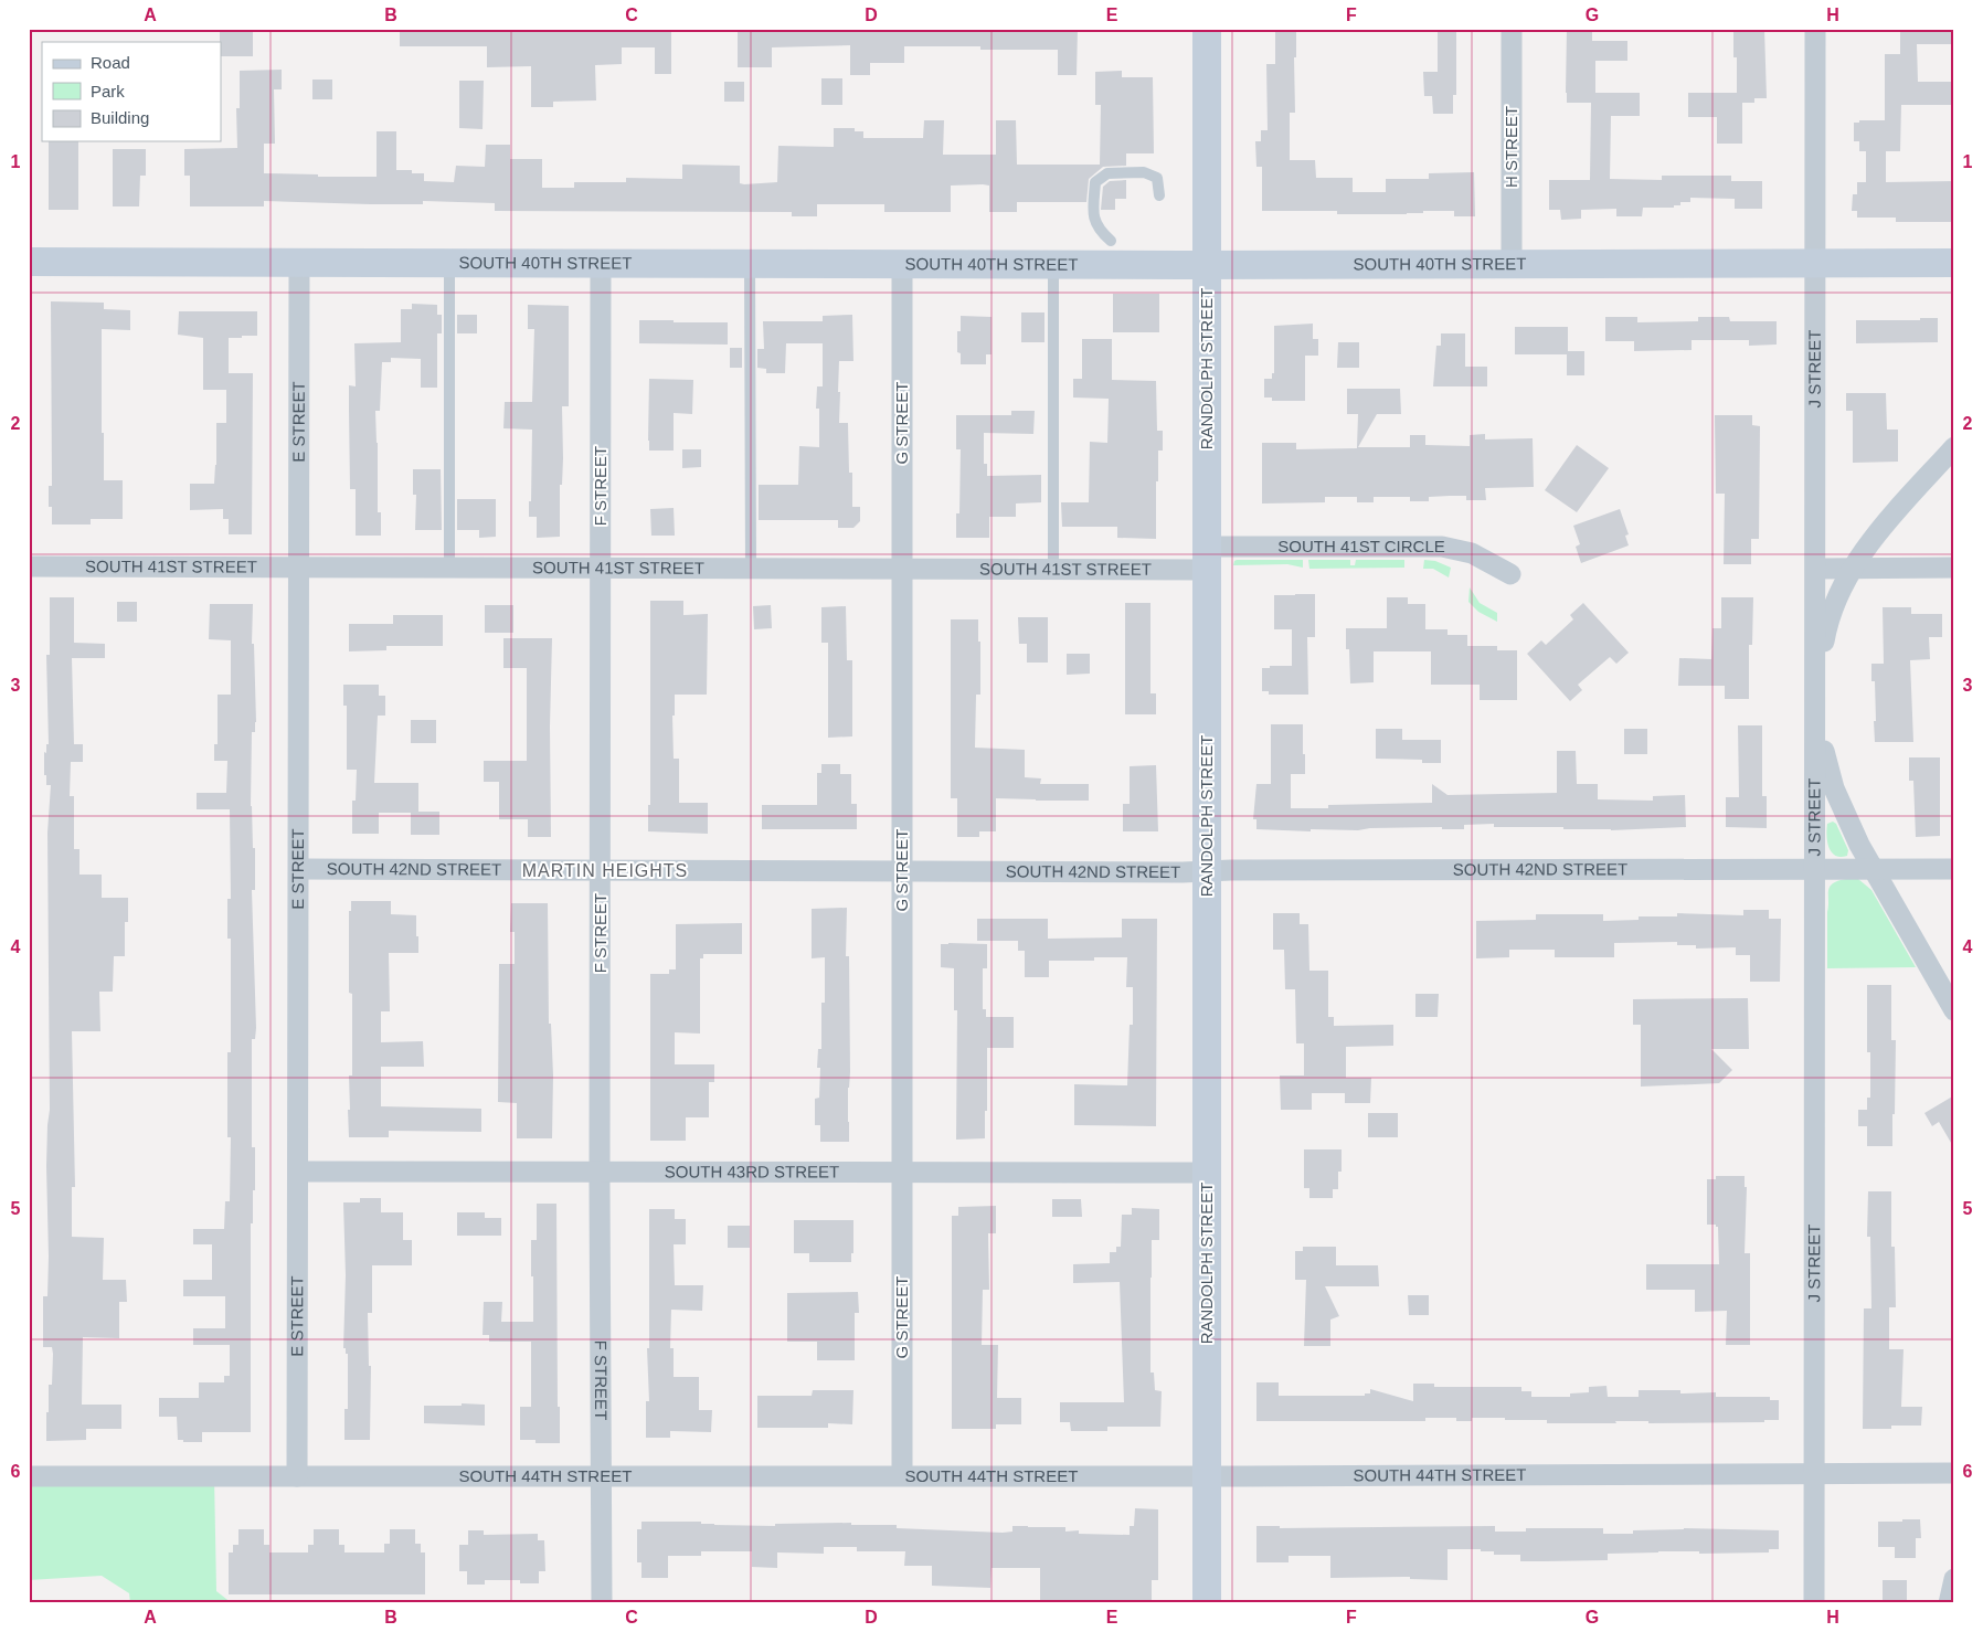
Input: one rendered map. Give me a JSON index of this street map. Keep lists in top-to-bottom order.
{
  "streets": {
    "main road": ["SOUTH 40TH STREET", "RANDOLPH STREET"],
    "street": [
      "H STREET",
      "J STREET",
      "E STREET",
      "G STREET",
      "F STREET",
      "SOUTH 41ST CIRCLE",
      "SOUTH 41ST STREET",
      "SOUTH 42ND STREET",
      "SOUTH 43RD STREET",
      "SOUTH 44TH STREET"
    ]
  },
  "crossings": [
    ["H STREET", "SOUTH 40TH STREET"],
    ["SOUTH 40TH STREET", "RANDOLPH STREET"],
    ["SOUTH 40TH STREET", "J STREET"],
    ["SOUTH 40TH STREET", "E STREET"],
    ["SOUTH 40TH STREET", "G STREET"],
    ["SOUTH 40TH STREET", "F STREET"],
    ["RANDOLPH STREET", "SOUTH 41ST CIRCLE"],
    ["RANDOLPH STREET", "SOUTH 41ST STREET"],
    ["RANDOLPH STREET", "SOUTH 42ND STREET"],
    ["RANDOLPH STREET", "SOUTH 43RD STREET"],
    ["RANDOLPH STREET", "SOUTH 44TH STREET"],
    ["J STREET", "SOUTH 42ND STREET"],
    ["J STREET", "SOUTH 44TH STREET"],
    ["E STREET", "SOUTH 41ST STREET"],
    ["E STREET", "SOUTH 42ND STREET"],
    ["E STREET", "SOUTH 43RD STREET"],
    ["E STREET", "SOUTH 44TH STREET"],
    ["G STREET", "SOUTH 41ST STREET"],
    ["G STREET", "SOUTH 42ND STREET"],
    ["G STREET", "SOUTH 43RD STREET"],
    ["G STREET", "SOUTH 44TH STREET"],
    ["F STREET", "SOUTH 41ST STREET"],
    ["F STREET", "SOUTH 42ND STREET"],
    ["F STREET", "SOUTH 43RD STREET"],
    ["F STREET", "SOUTH 44TH STREET"],
    ["SOUTH 41ST CIRCLE", "SOUTH 41ST STREET"]
  ],
  "districts": ["MARTIN HEIGHTS"],
  "legend": ["Road", "Park", "Building"],
  "grid": {
    "columns": [
      "A",
      "B",
      "C",
      "D",
      "E",
      "F",
      "G",
      "H"
    ],
    "rows": [
      "1",
      "2",
      "3",
      "4",
      "5",
      "6"
    ]
  }
}
